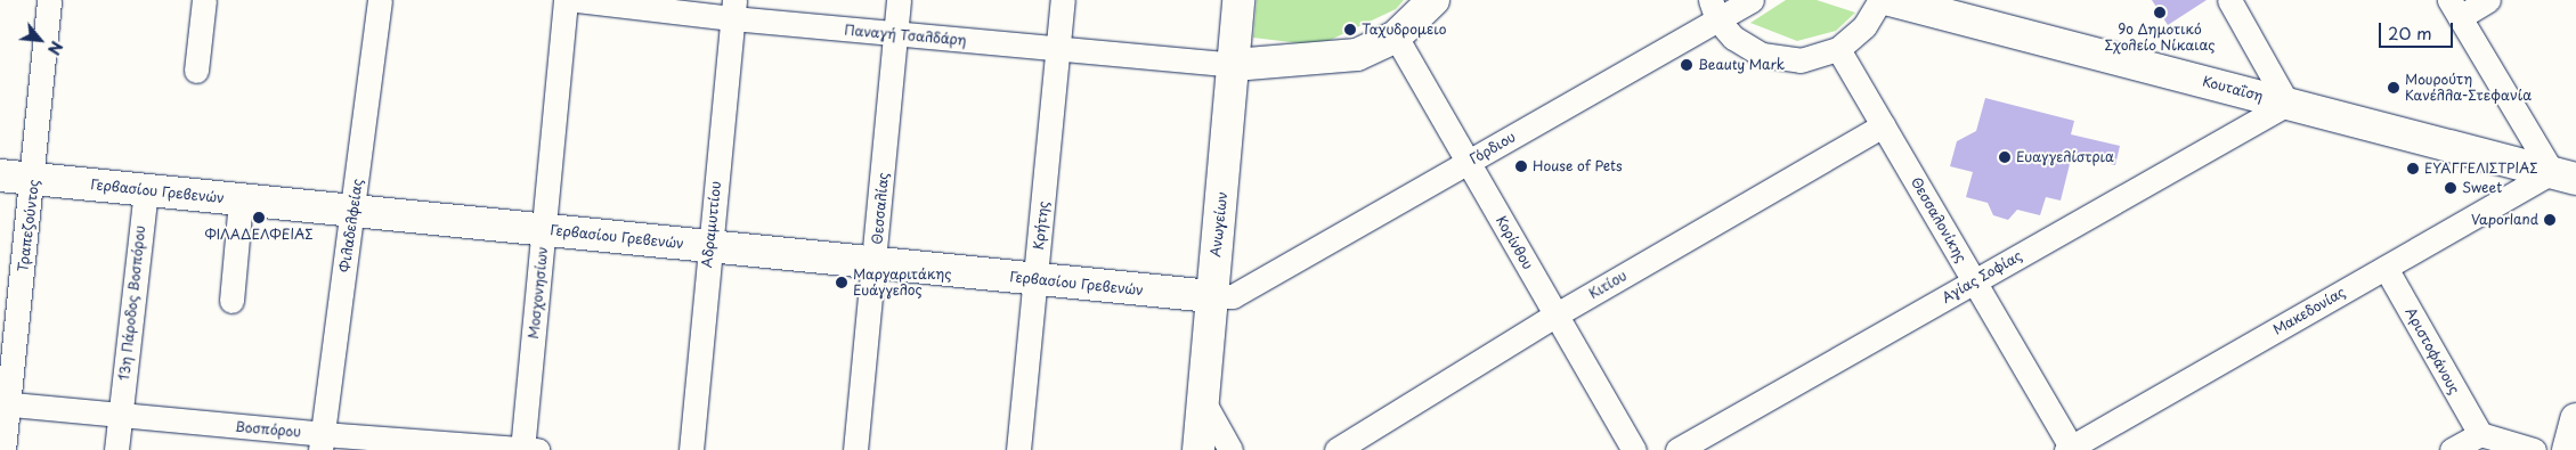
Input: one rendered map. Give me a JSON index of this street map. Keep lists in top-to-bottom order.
{
  "streets": {
    "main road": ["Κουταΐση", "Γερβασίου Γρεβενών", "Ανωγείων"],
    "street": [
      "Παναγή Τσαλδάρη",
      "Γόρδιου",
      "Θεσσαλίας",
      "Θεσσαλονίκης",
      "Αδραμυττίου",
      "Τραπεζούντος",
      "Φιλαδελφείας",
      "Κρήτης",
      "Κορίνθου",
      "Αγίας Σοφίας",
      "Κιτίου",
      "Μοσχονησίων",
      "13η Πάροδος Βοσπόρου",
      "Μακεδονίας",
      "Αριστοφάνους",
      "Βοσπόρου"
    ]
  },
  "crossings": [
    ["Παναγή Τσαλδάρη", "Θεσσαλίας"],
    ["Παναγή Τσαλδάρη", "Αδραμυττίου"],
    ["Παναγή Τσαλδάρη", "Ανωγείων"],
    ["Παναγή Τσαλδάρη", "Κρήτης"],
    ["Κουταΐση", "Αγίας Σοφίας"],
    ["Κουταΐση", "Μακεδονίας"],
    ["Γόρδιου", "Γερβασίου Γρεβενών"],
    ["Γόρδιου", "Ανωγείων"],
    ["Γόρδιου", "Κορίνθου"],
    ["Γερβασίου Γρεβενών", "Θεσσαλίας"],
    ["Γερβασίου Γρεβενών", "Αδραμυττίου"],
    ["Γερβασίου Γρεβενών", "Ανωγείων"],
    ["Γερβασίου Γρεβενών", "Τραπεζούντος"],
    ["Γερβασίου Γρεβενών", "Φιλαδελφείας"],
    ["Γερβασίου Γρεβενών", "Κρήτης"],
    ["Γερβασίου Γρεβενών", "Μοσχονησίων"],
    ["Γερβασίου Γρεβενών", "13η Πάροδος Βοσπόρου"],
    ["Θεσσαλονίκης", "Αγίας Σοφίας"],
    ["Θεσσαλονίκης", "Κιτίου"],
    ["Θεσσαλονίκης", "Μακεδονίας"],
    ["Τραπεζούντος", "Βοσπόρου"],
    ["Φιλαδελφείας", "Βοσπόρου"],
    ["Κορίνθου", "Κιτίου"],
    ["Μοσχονησίων", "Βοσπόρου"],
    ["13η Πάροδος Βοσπόρου", "Βοσπόρου"],
    ["Μακεδονίας", "Αριστοφάνους"]
  ],
  "places": [
    "9o Δημοτικό Σχολείο Νίκαιας",
    "Ταχυδρομειο",
    "Beauty Mark",
    "Μουρούτη Κανέλλα-Στεφανία",
    "Ευαγγελίστρια",
    "House of Pets",
    "ΕΥΑΓΓΕΛΙΣΤΡΙΑΣ",
    "Sweet",
    "ΦΙΛΑΔΕΛΦΕΙΑΣ",
    "Vaporland",
    "Μαργαριτάκης Ευάγγελος"
  ],
  "scale_bar": "20 m",
  "north": "bottom right"
}
